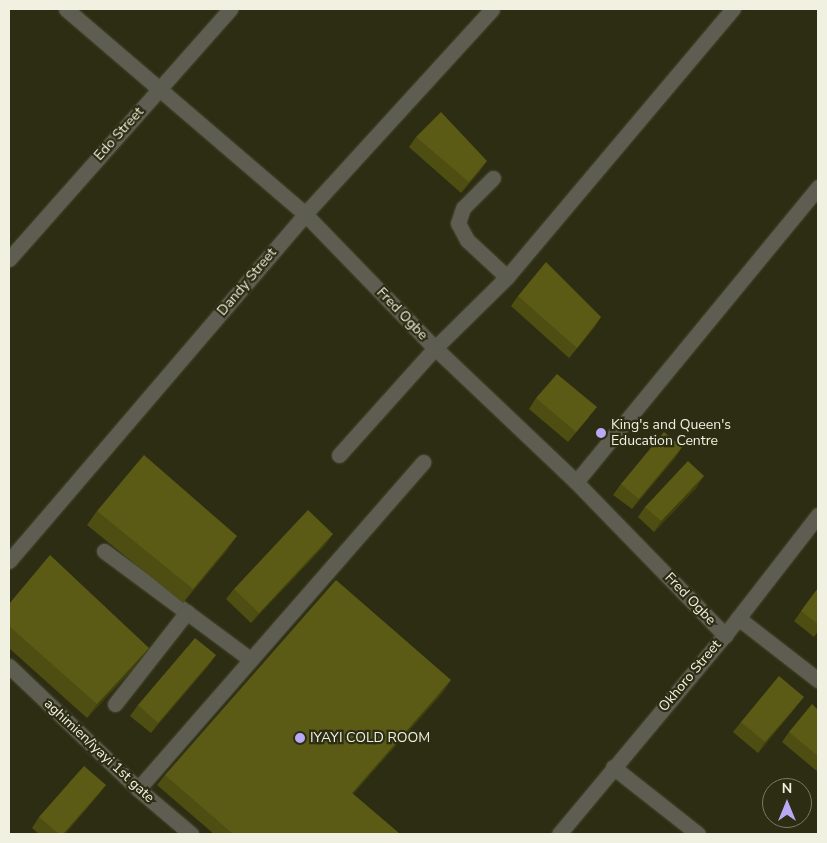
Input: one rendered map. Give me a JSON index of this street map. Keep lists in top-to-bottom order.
{
  "streets": {
    "street": [
      "Edo Street",
      "Dandy Street",
      "Fred Ogbe",
      "Okhoro Street",
      "aghimien/iyayi 1st gate"
    ]
  },
  "crossings": [
    ["Edo Street", "Fred Ogbe"],
    ["Dandy Street", "Fred Ogbe"],
    ["Fred Ogbe", "Okhoro Street"]
  ],
  "places": ["King's and Queen's Education Centre", "IYAYI COLD ROOM"],
  "north": "top"
}
